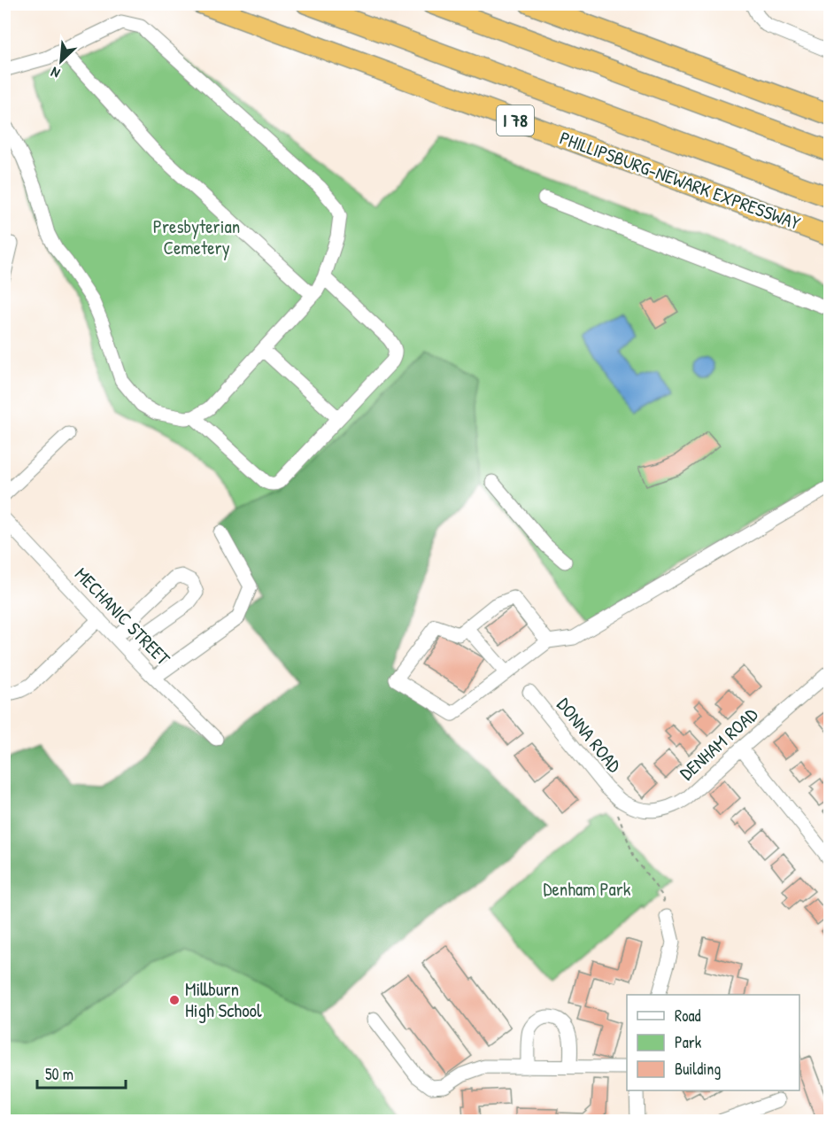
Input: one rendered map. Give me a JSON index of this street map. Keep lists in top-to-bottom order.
{
  "streets": {
    "highway": ["I 78", "PHILLIPSBURG-NEWARK EXPRESSWAY"],
    "street": ["MECHANIC STREET", "DONNA ROAD", "DENHAM ROAD"]
  },
  "crossings": [
    ["DONNA ROAD", "DENHAM ROAD"]
  ],
  "parks": ["Presbyterian Cemetery", "Denham Park"],
  "places": ["Millburn High School"],
  "legend": ["Road", "Park", "Building"],
  "scale_bar": "50 m",
  "north": "bottom left"
}
